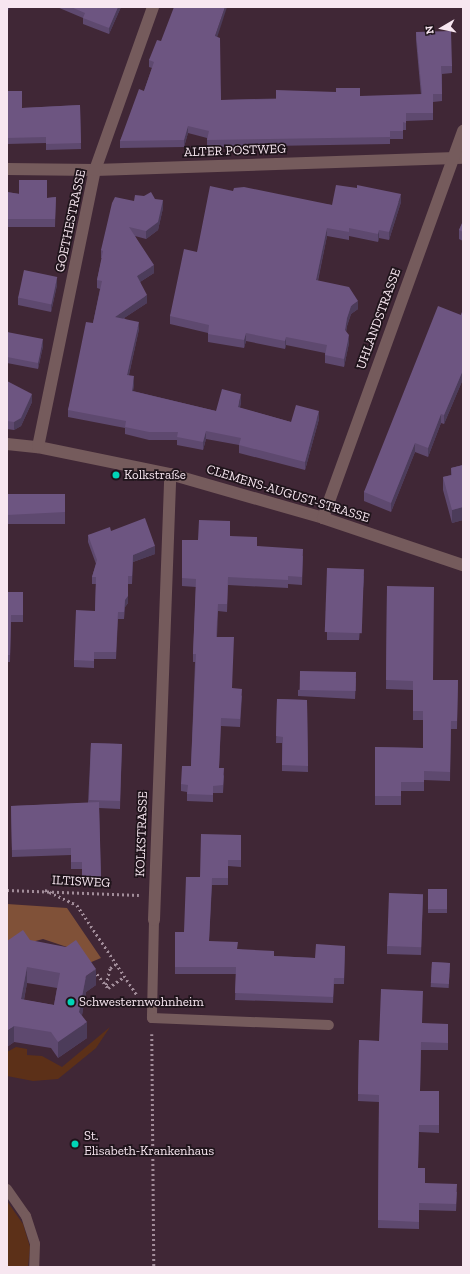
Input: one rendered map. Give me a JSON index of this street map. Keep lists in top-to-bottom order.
{
  "streets": {
    "street": [
      "ALTER POSTWEG",
      "GOETHESTRASSE",
      "UHLANDSTRASSE",
      "CLEMENS-AUGUST-STRASSE",
      "KOLKSTRASSE"
    ],
    "path": ["ILTISWEG"]
  },
  "crossings": [
    ["ALTER POSTWEG", "GOETHESTRASSE"],
    ["ALTER POSTWEG", "UHLANDSTRASSE"],
    ["GOETHESTRASSE", "CLEMENS-AUGUST-STRASSE"],
    ["UHLANDSTRASSE", "CLEMENS-AUGUST-STRASSE"],
    ["CLEMENS-AUGUST-STRASSE", "KOLKSTRASSE"],
    ["KOLKSTRASSE", "ILTISWEG"]
  ],
  "places": ["Kolkstraße", "Schwesternwohnheim", "St. Elisabeth-Krankenhaus"],
  "north": "left"
}
